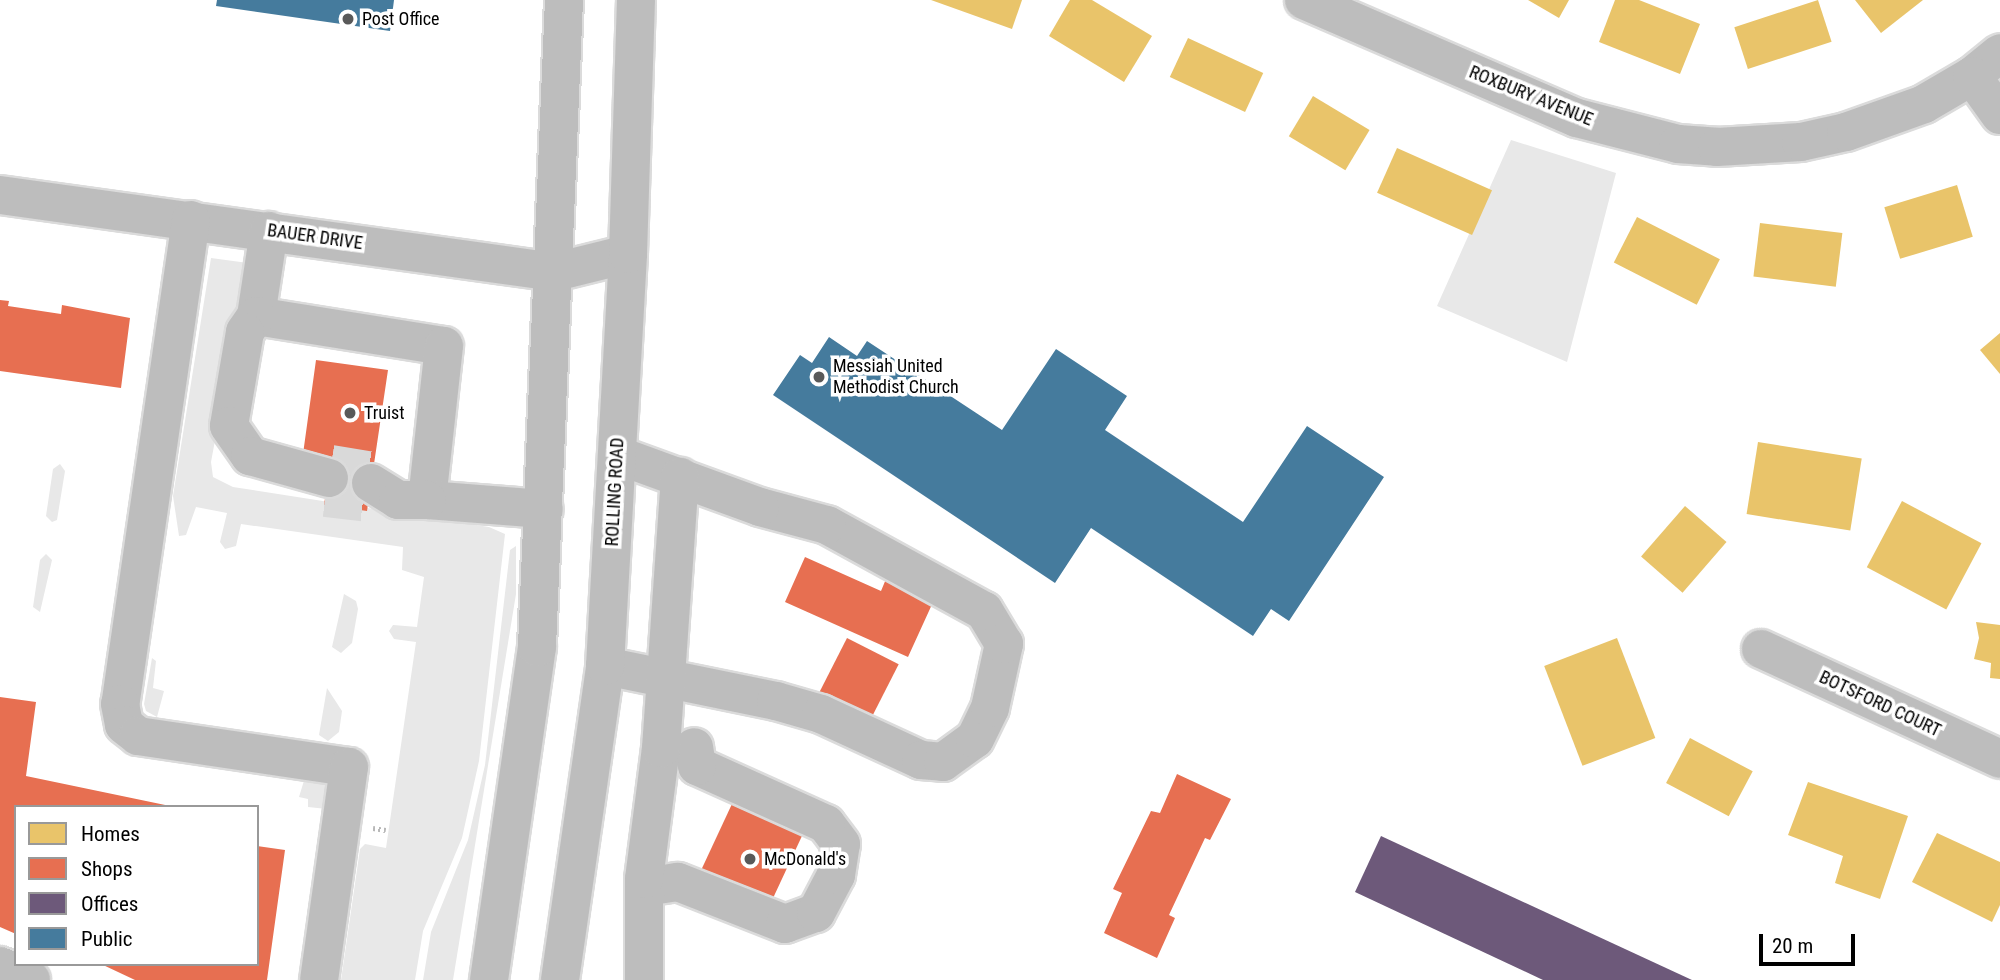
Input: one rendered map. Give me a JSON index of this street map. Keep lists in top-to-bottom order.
{
  "streets": {
    "main road": [
      "ROXBURY AVENUE",
      "BAUER DRIVE",
      "ROLLING ROAD",
      "BOTSFORD COURT"
    ]
  },
  "crossings": [
    ["BAUER DRIVE", "ROLLING ROAD"]
  ],
  "places": [
    "Post Office",
    "Messiah United Methodist Church",
    "Truist",
    "McDonald's"
  ],
  "legend": [
    "Homes",
    "Shops",
    "Offices",
    "Public"
  ],
  "scale_bar": "20 m"
}
